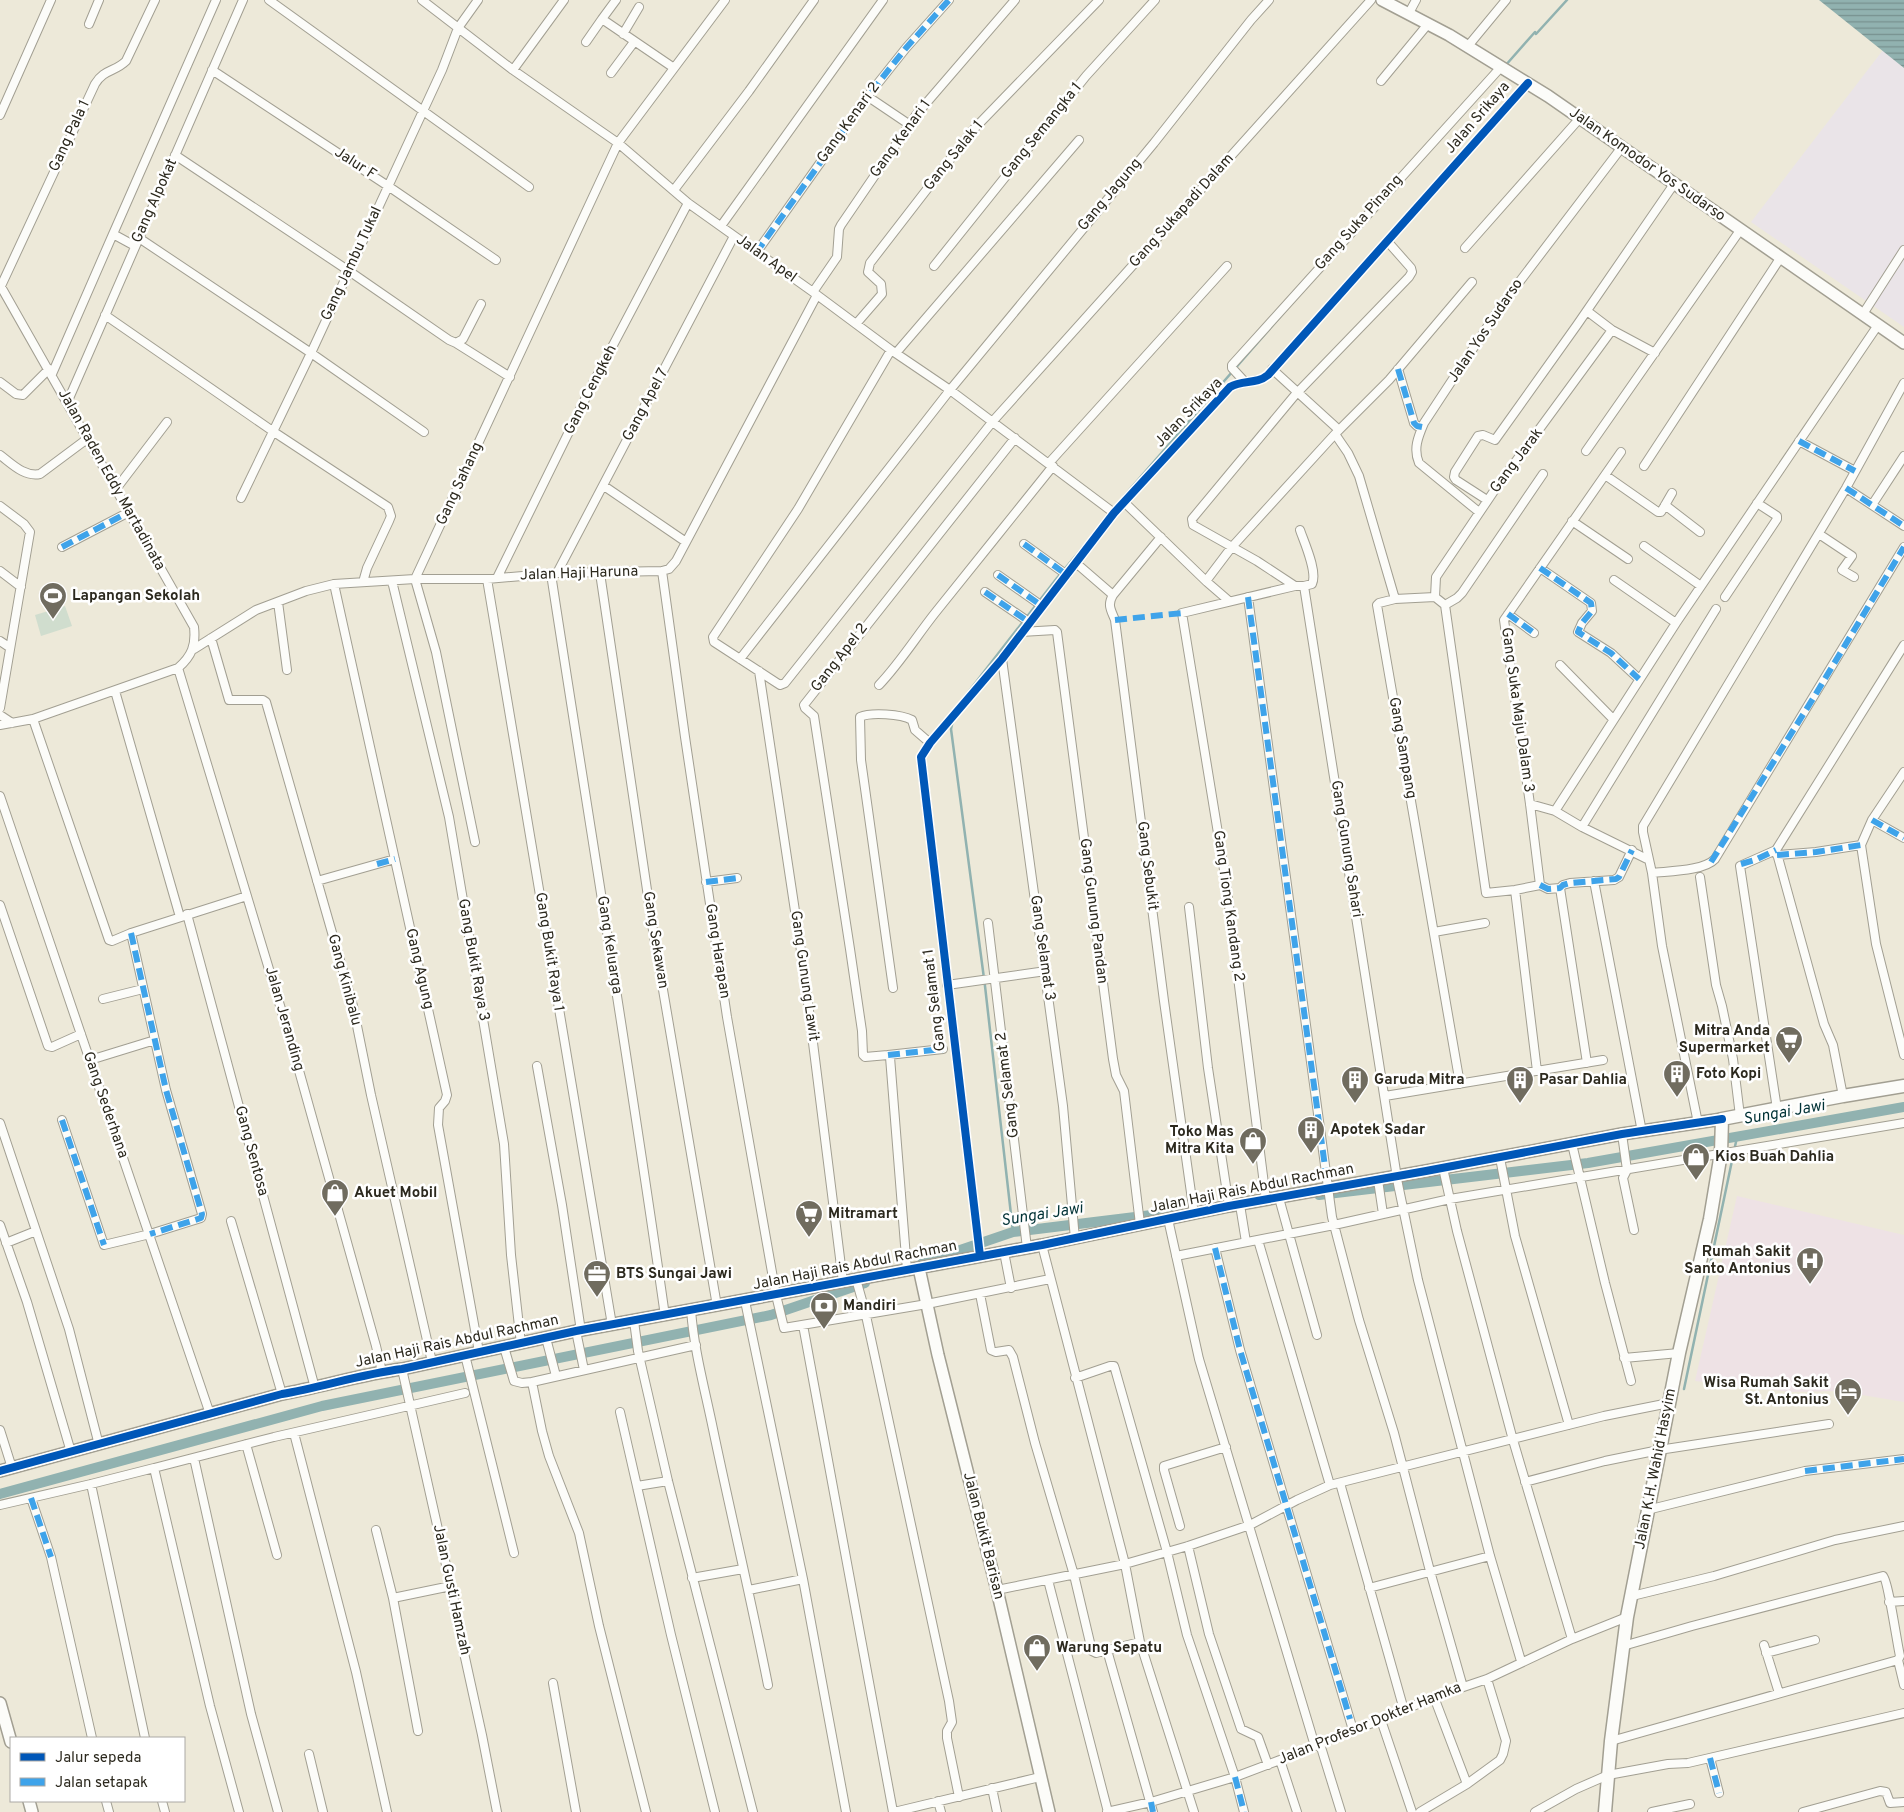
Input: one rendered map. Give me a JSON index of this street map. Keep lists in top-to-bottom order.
{
  "streets": {
    "main road": ["Jalan K.H. Wahid Hasyim"],
    "street": [
      "Jalan Srikaya",
      "Gang Kenari 2",
      "Gang Semangka 1",
      "Gang Pala 1",
      "Gang Kenari 1",
      "Gang Salak 1",
      "Jalur F",
      "Jalan Komodor Yos Sudarso",
      "Gang Jagung",
      "Gang Alpokat",
      "Gang Sukapadi Dalam",
      "Gang Suka Pinang",
      "Jalan Apel",
      "Gang Jambu Tukal",
      "Jalan Yos Sudarso",
      "Gang Cengkeh",
      "Gang Apel 7",
      "Gang Jarak",
      "Jalan Raden Eddy Martadinata",
      "Gang Sahang",
      "Jalan Haji Haruna",
      "Gang Apel 2",
      "Gang Suka Maju Dalam 3",
      "Gang Sampang",
      "Gang Gunung Sahari",
      "Gang Sebukit",
      "Gang Tiong Kandang 2",
      "Gang Gunung Pandan",
      "Gang Sekawan",
      "Gang Keluarga",
      "Gang Selamat 3",
      "Gang Harapan",
      "Gang Bukit Raya 1",
      "Gang Bukit Raya 3",
      "Gang Agung",
      "Gang Gunung Lawit",
      "Gang Kinibalu",
      "Gang Selamat 1",
      "Jalan Jeranding",
      "Gang Selamat 2",
      "Gang Sederhana",
      "Gang Sentosa",
      "Jalan Haji Rais Abdul Rachman",
      "Jalan Bukit Barisan",
      "Jalan Gusti Hamzah",
      "Jalan Profesor Dokter Hamka"
    ]
  },
  "crossings": [
    ["Jalan Srikaya", "Jalan Komodor Yos Sudarso"],
    ["Jalan Srikaya", "Gang Suka Pinang"],
    ["Jalan Srikaya", "Jalan Apel"],
    ["Jalan Srikaya", "Gang Gunung Pandan"],
    ["Jalan Srikaya", "Gang Selamat 3"],
    ["Jalan Srikaya", "Gang Selamat 1"],
    ["Gang Kenari 2", "Jalan Apel"],
    ["Gang Pala 1", "Jalan Raden Eddy Martadinata"],
    ["Gang Kenari 1", "Jalan Apel"],
    ["Gang Salak 1", "Jalan Apel"],
    ["Jalur F", "Gang Alpokat"],
    ["Jalur F", "Gang Jambu Tukal"],
    ["Jalan Komodor Yos Sudarso", "Gang Suka Pinang"],
    ["Jalan Komodor Yos Sudarso", "Jalan Yos Sudarso"],
    ["Gang Jagung", "Jalan Apel"],
    ["Gang Alpokat", "Jalan Raden Eddy Martadinata"],
    ["Gang Sukapadi Dalam", "Jalan Apel"],
    ["Gang Sukapadi Dalam", "Gang Gunung Lawit"],
    ["Jalan Apel", "Gang Jambu Tukal"],
    ["Jalan Apel", "Gang Cengkeh"],
    ["Jalan Apel", "Gang Apel 7"],
    ["Jalan Apel", "Gang Sahang"],
    ["Jalan Apel", "Gang Apel 2"],
    ["Jalan Yos Sudarso", "Gang Jarak"],
    ["Gang Cengkeh", "Jalan Haji Haruna"],
    ["Gang Apel 7", "Jalan Haji Haruna"],
    ["Gang Apel 7", "Gang Keluarga"],
    ["Jalan Raden Eddy Martadinata", "Jalan Haji Haruna"],
    ["Gang Sahang", "Jalan Haji Haruna"],
    ["Jalan Haji Haruna", "Gang Sekawan"],
    ["Jalan Haji Haruna", "Gang Keluarga"],
    ["Jalan Haji Haruna", "Gang Harapan"],
    ["Jalan Haji Haruna", "Gang Bukit Raya 1"],
    ["Jalan Haji Haruna", "Gang Bukit Raya 3"],
    ["Jalan Haji Haruna", "Gang Agung"],
    ["Jalan Haji Haruna", "Gang Kinibalu"],
    ["Gang Gunung Sahari", "Jalan Haji Rais Abdul Rachman"],
    ["Gang Gunung Sahari", "Jalan Profesor Dokter Hamka"],
    ["Gang Sebukit", "Jalan Haji Rais Abdul Rachman"],
    ["Gang Tiong Kandang 2", "Jalan Haji Rais Abdul Rachman"],
    ["Gang Gunung Pandan", "Jalan Haji Rais Abdul Rachman"],
    ["Gang Sekawan", "Jalan Haji Rais Abdul Rachman"],
    ["Gang Keluarga", "Jalan Haji Rais Abdul Rachman"],
    ["Gang Selamat 3", "Jalan Haji Rais Abdul Rachman"],
    ["Gang Harapan", "Jalan Haji Rais Abdul Rachman"],
    ["Gang Bukit Raya 1", "Jalan Haji Rais Abdul Rachman"],
    ["Gang Bukit Raya 3", "Jalan Haji Rais Abdul Rachman"],
    ["Gang Agung", "Jalan Haji Rais Abdul Rachman"],
    ["Gang Gunung Lawit", "Jalan Haji Rais Abdul Rachman"],
    ["Gang Kinibalu", "Jalan Haji Rais Abdul Rachman"],
    ["Gang Selamat 1", "Jalan Haji Rais Abdul Rachman"],
    ["Jalan Jeranding", "Jalan Haji Rais Abdul Rachman"],
    ["Gang Selamat 2", "Jalan Haji Rais Abdul Rachman"],
    ["Gang Sederhana", "Jalan Haji Rais Abdul Rachman"],
    ["Gang Sentosa", "Jalan Haji Rais Abdul Rachman"],
    ["Jalan Haji Rais Abdul Rachman", "Jalan K.H. Wahid Hasyim"],
    ["Jalan Haji Rais Abdul Rachman", "Jalan Bukit Barisan"],
    ["Jalan Haji Rais Abdul Rachman", "Jalan Gusti Hamzah"],
    ["Jalan K.H. Wahid Hasyim", "Jalan Profesor Dokter Hamka"]
  ],
  "water": ["Sungai Jawi"],
  "places": {
    "sports": ["Lapangan Sekolah"],
    "supermarket": ["Mitra Anda Supermarket", "Mitramart"],
    "building": [
      "Foto Kopi",
      "Garuda Mitra",
      "Pasar Dahlia",
      "Apotek Sadar"
    ],
    "shop": [
      "Toko Mas Mitra Kita",
      "Kios Buah Dahlia",
      "Akuet Mobil",
      "Warung Sepatu"
    ],
    "hospital": ["Rumah Sakit Santo Antonius"],
    "office": ["BTS Sungai Jawi"],
    "bank": ["Mandiri"],
    "hotel": ["Wisa Rumah Sakit St. Antonius"]
  },
  "legend": ["Jalur sepeda", "Jalan setapak"]
}
